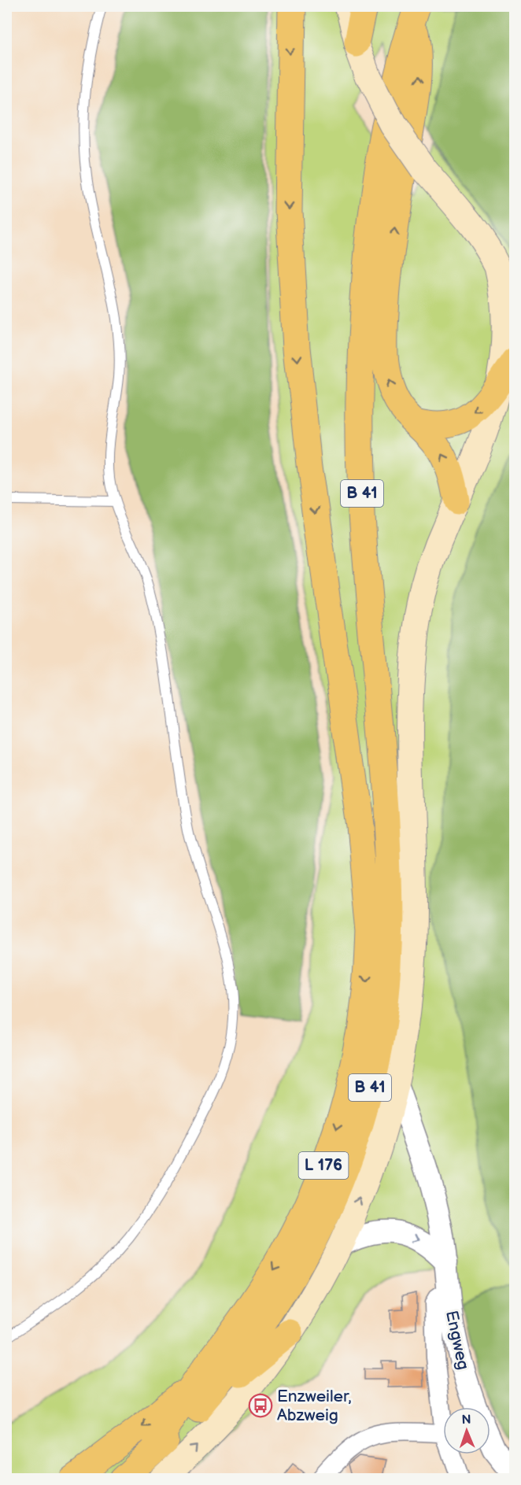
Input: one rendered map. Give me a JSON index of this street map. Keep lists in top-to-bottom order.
{
  "streets": {
    "main road": ["B 41", "L 176"],
    "street": ["Engweg"]
  },
  "crossings": [
    ["B 41", "L 176"],
    ["L 176", "Engweg"]
  ],
  "places": {
    "bus stop": ["Enzweiler, Abzweig"]
  },
  "north": "top"
}
